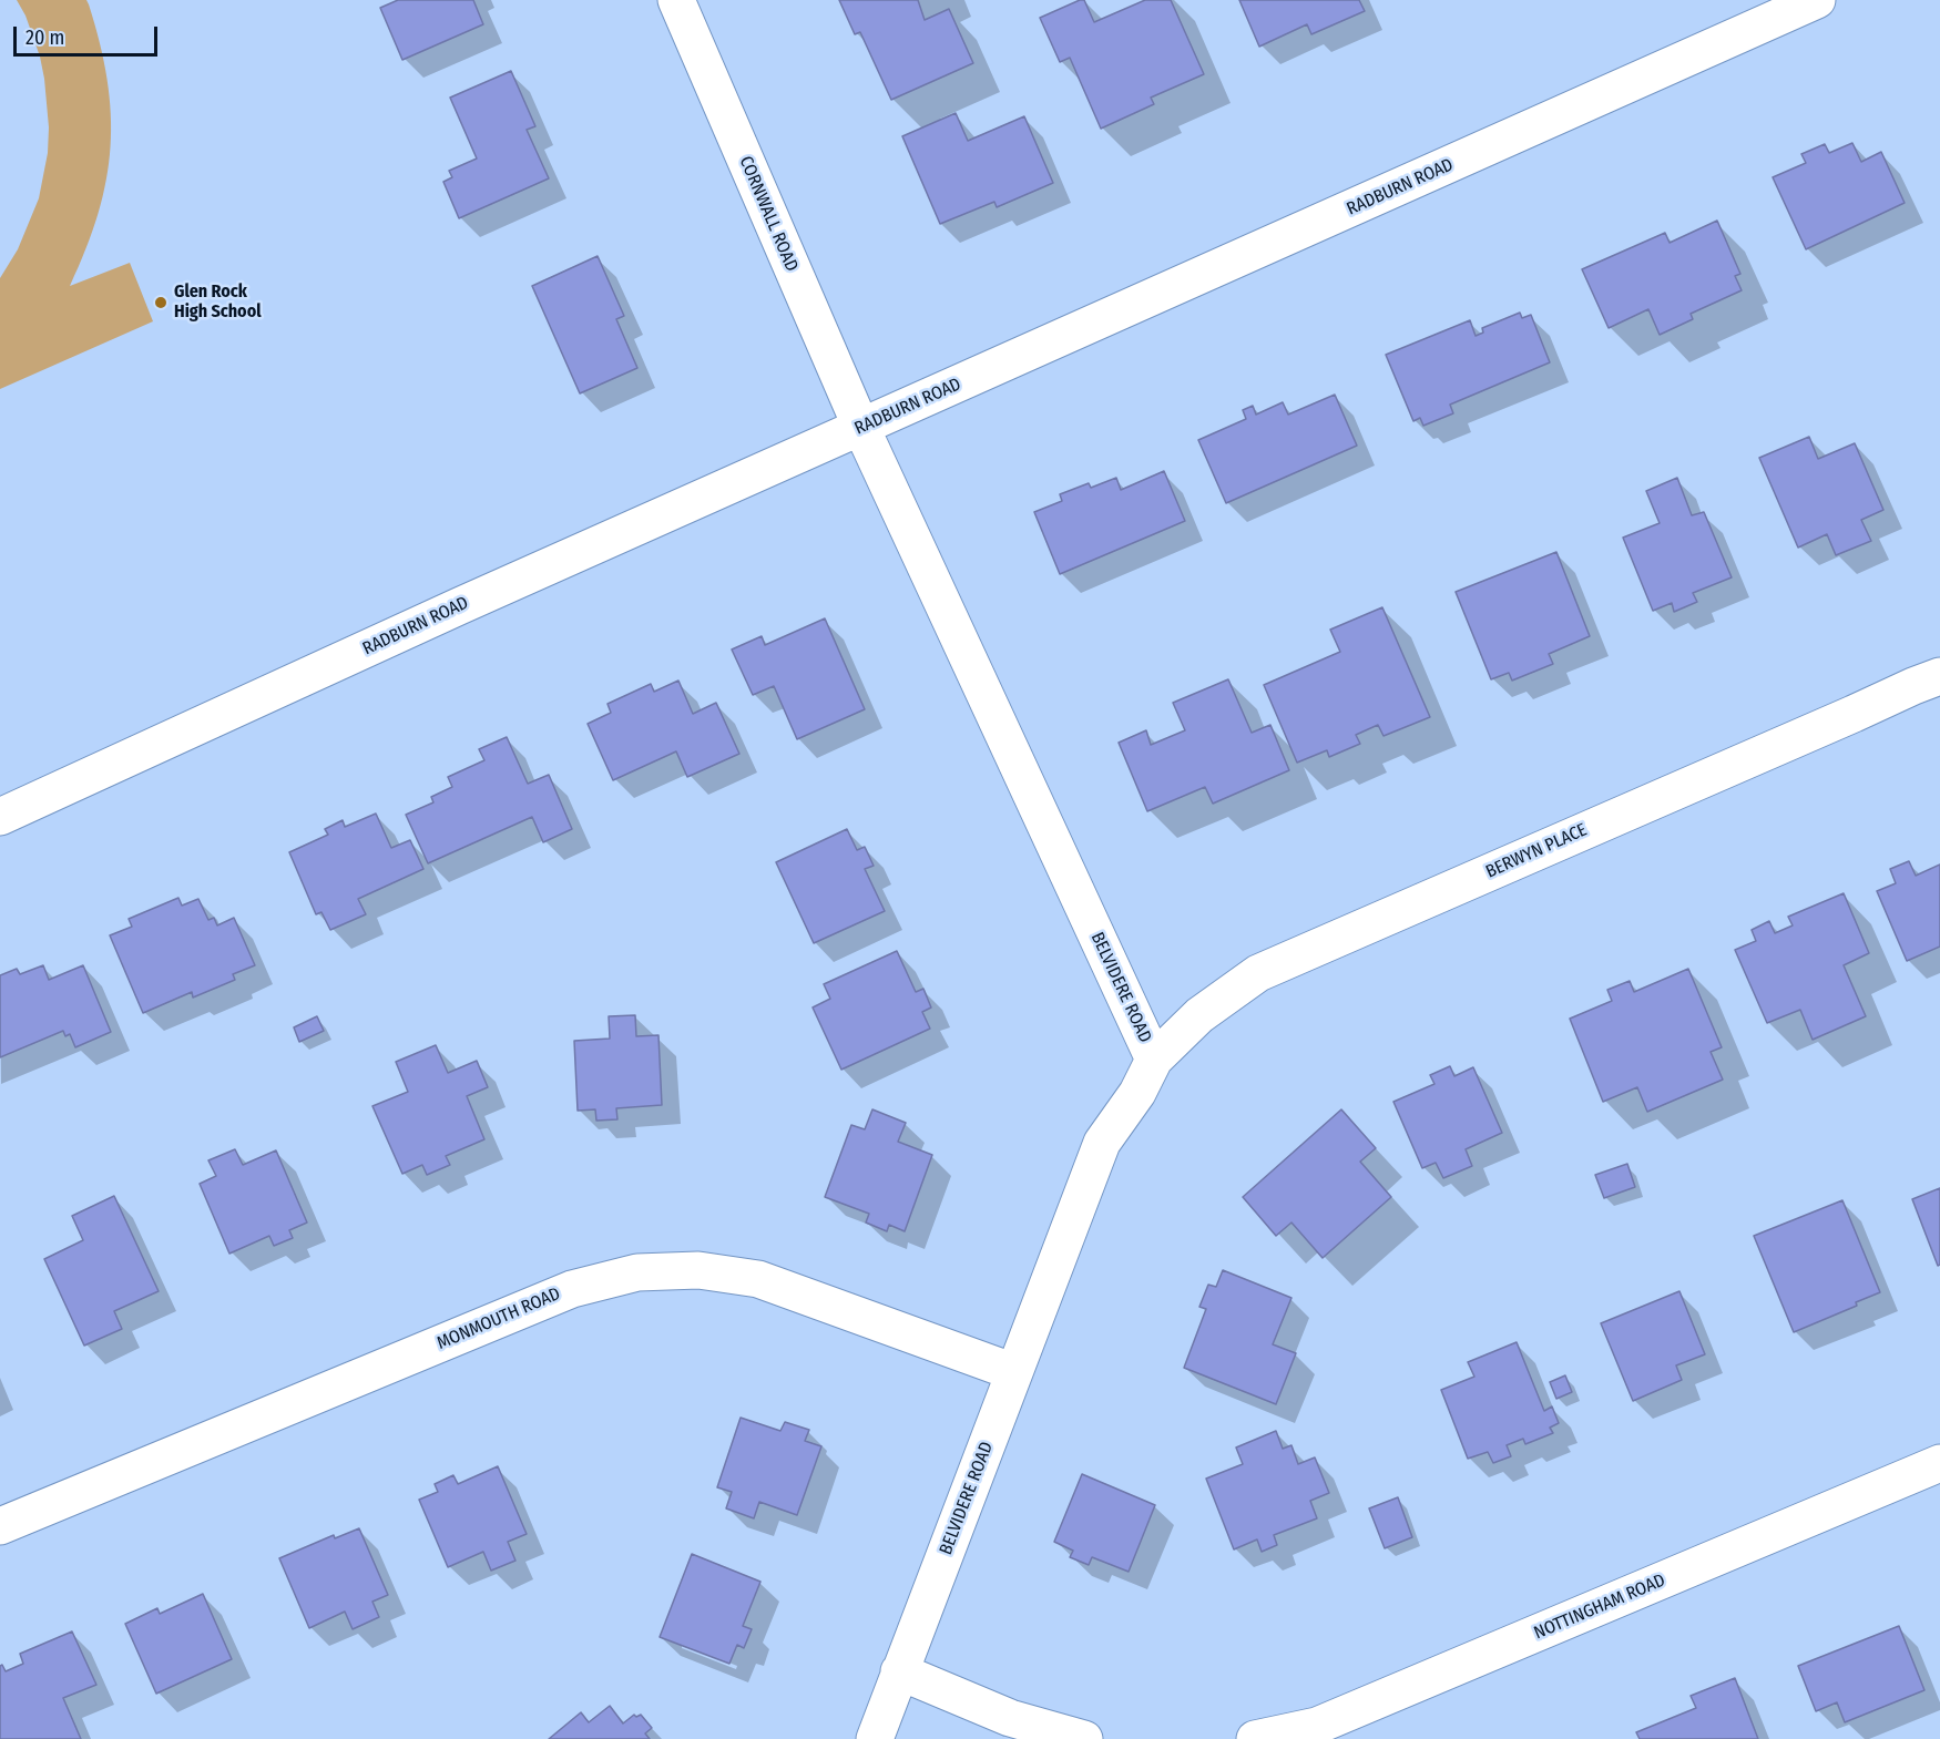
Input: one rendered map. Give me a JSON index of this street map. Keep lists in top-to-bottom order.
{
  "streets": {
    "street": [
      "RADBURN ROAD",
      "CORNWALL ROAD",
      "BERWYN PLACE",
      "BELVIDERE ROAD",
      "MONMOUTH ROAD",
      "NOTTINGHAM ROAD"
    ]
  },
  "crossings": [
    ["RADBURN ROAD", "CORNWALL ROAD"],
    ["RADBURN ROAD", "BELVIDERE ROAD"],
    ["CORNWALL ROAD", "BELVIDERE ROAD"],
    ["BERWYN PLACE", "BELVIDERE ROAD"],
    ["BELVIDERE ROAD", "MONMOUTH ROAD"]
  ],
  "places": ["Glen Rock High School"],
  "scale_bar": "20 m"
}
